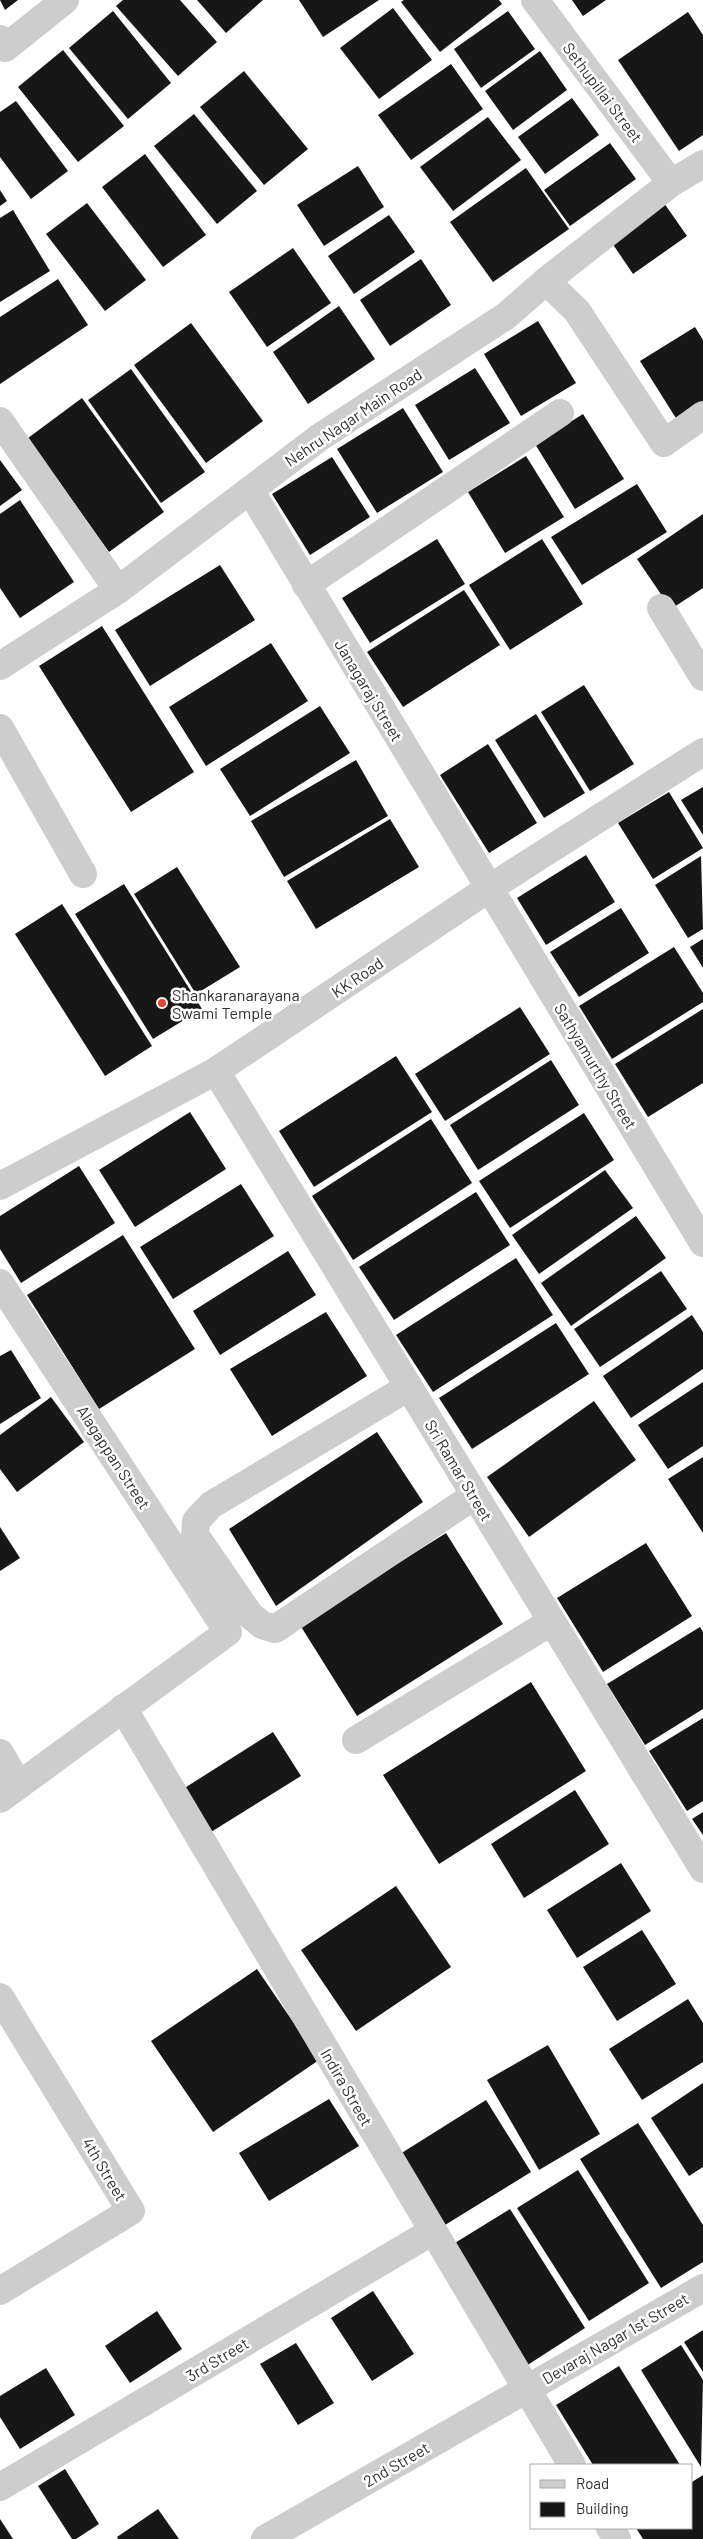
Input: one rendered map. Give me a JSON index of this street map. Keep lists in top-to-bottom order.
{
  "streets": {
    "street": [
      "Sethupillai Street",
      "Nehru Nagar Main Road",
      "Janagaraj Street",
      "KK Road",
      "Sathyamurthy Street",
      "Alagappan Street",
      "Sri Ramar Street",
      "Indira Street",
      "4th Street",
      "Devaraj Nagar 1st Street",
      "3rd Street",
      "2nd Street"
    ]
  },
  "crossings": [
    ["Sethupillai Street", "Nehru Nagar Main Road"],
    ["Nehru Nagar Main Road", "Janagaraj Street"],
    ["Janagaraj Street", "KK Road"],
    ["Janagaraj Street", "Sathyamurthy Street"],
    ["KK Road", "Sathyamurthy Street"],
    ["KK Road", "Sri Ramar Street"],
    ["Alagappan Street", "Indira Street"],
    ["Indira Street", "Devaraj Nagar 1st Street"],
    ["Indira Street", "3rd Street"],
    ["Indira Street", "2nd Street"],
    ["Devaraj Nagar 1st Street", "2nd Street"]
  ],
  "places": ["Shankaranarayana Swami Temple"],
  "legend": ["Road", "Building"]
}
